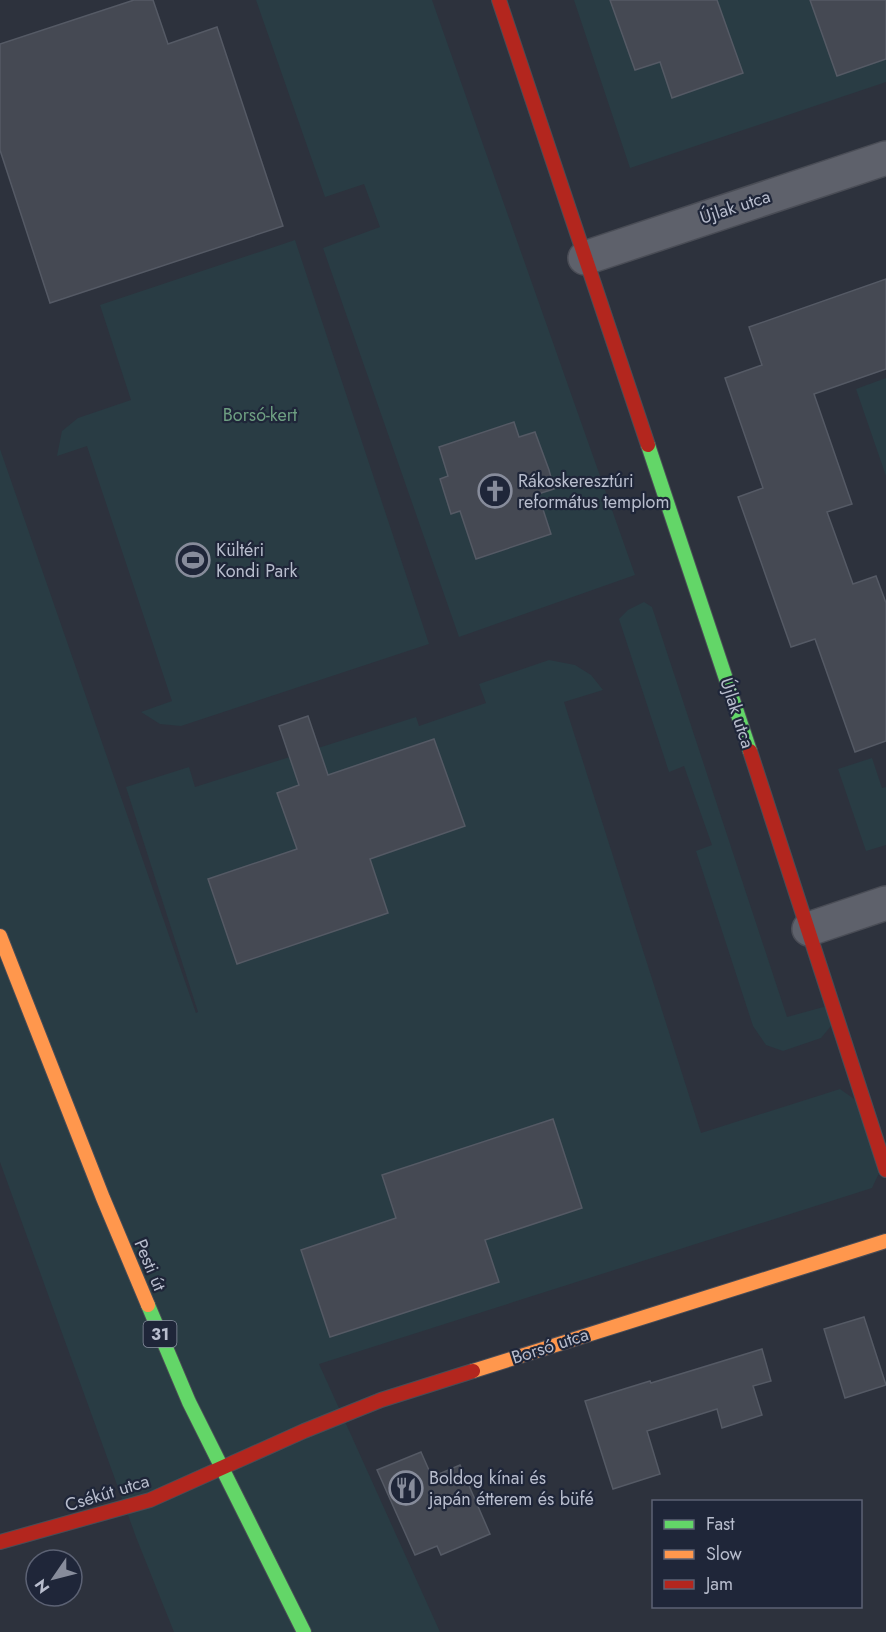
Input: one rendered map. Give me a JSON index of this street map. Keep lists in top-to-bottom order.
{
  "streets": {
    "street": [
      "Újlak utca",
      "Pesti út",
      "31",
      "Borsó utca",
      "Csékút utca"
    ]
  },
  "crossings": [
    ["Pesti út", "Borsó utca"],
    ["Pesti út", "Csékút utca"],
    ["Borsó utca", "Csékút utca"]
  ],
  "parks": ["Borsó-kert"],
  "places": {
    "church": ["Rákoskeresztúri református templom"],
    "sports": ["Kültéri Kondi Park"],
    "restaurant": ["Boldog kínai és japán étterem és büfé"]
  },
  "legend": ["Fast", "Slow", "Jam"],
  "north": "bottom left"
}
